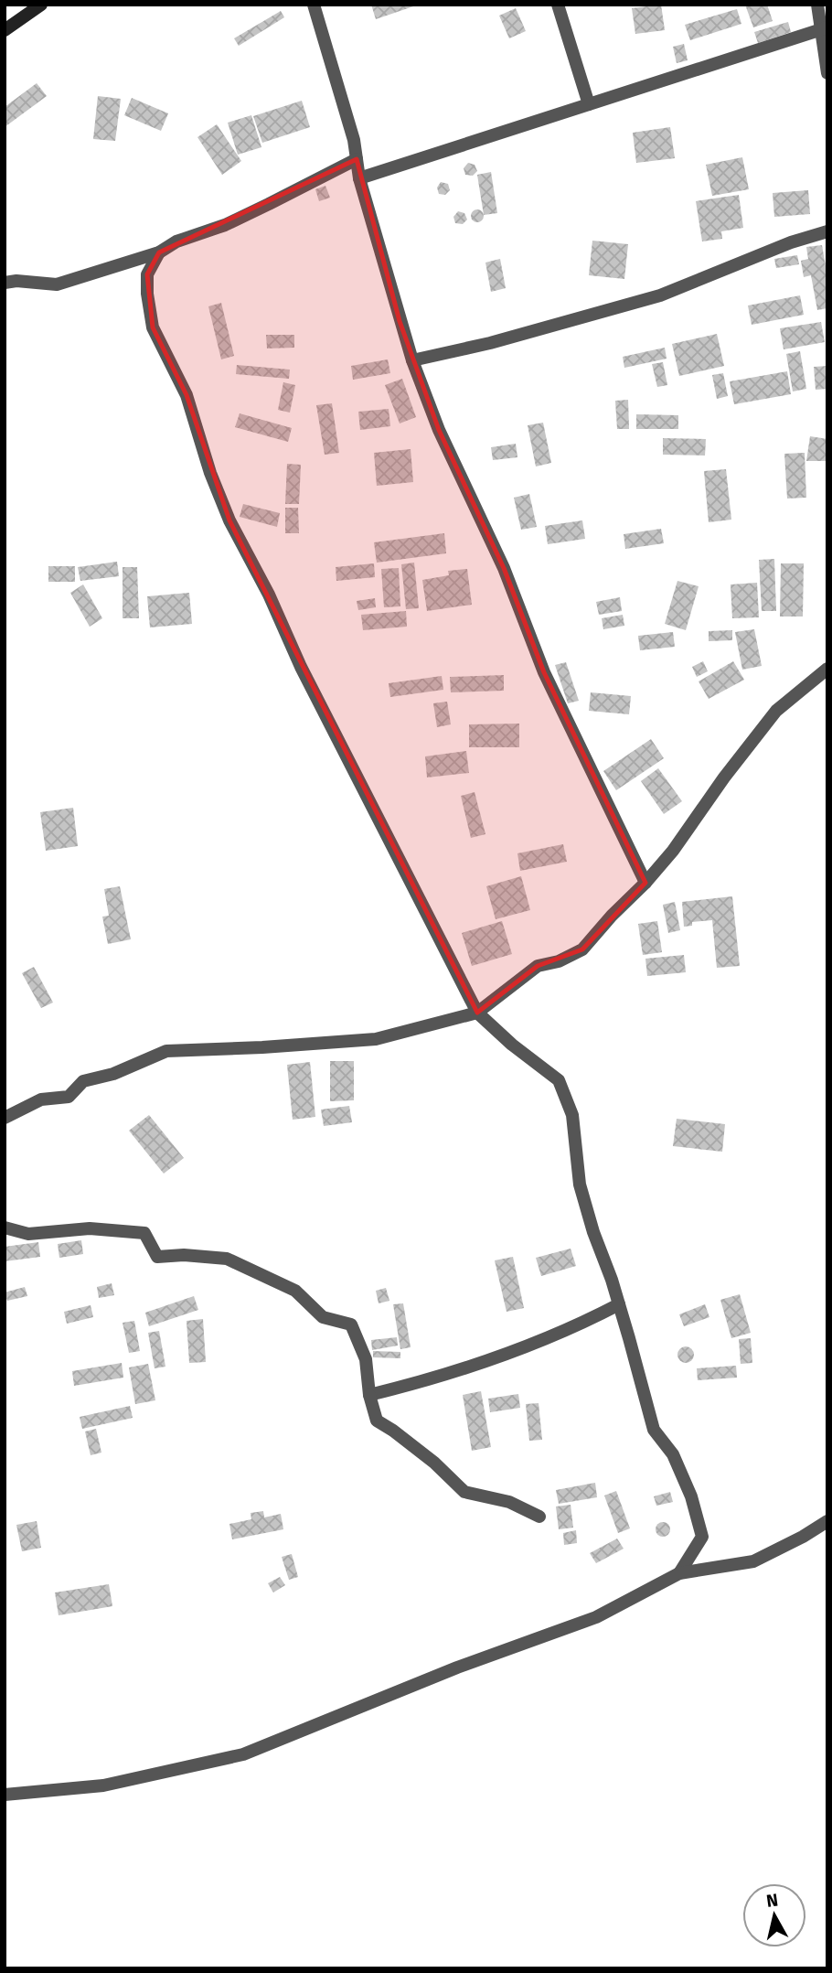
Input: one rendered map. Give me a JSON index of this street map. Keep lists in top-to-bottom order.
{
  "north": "top"
}
